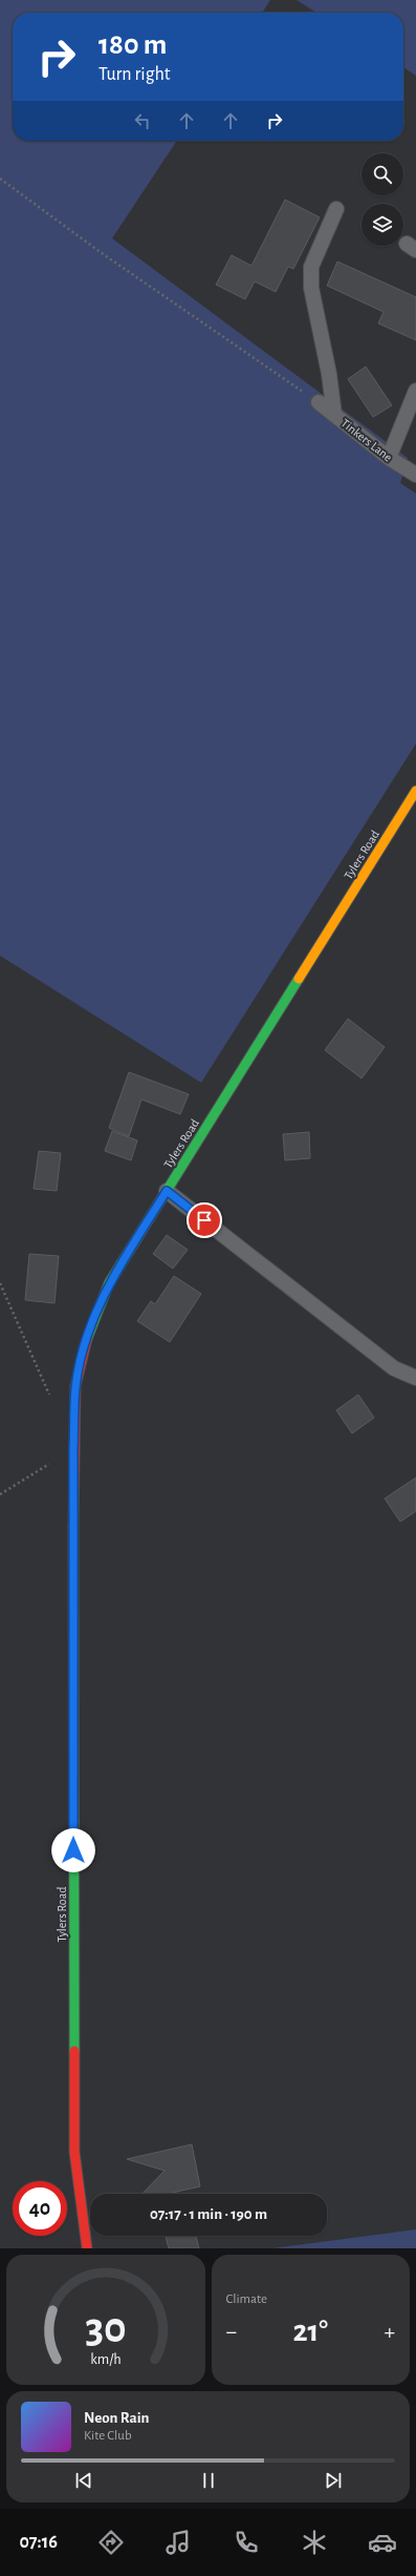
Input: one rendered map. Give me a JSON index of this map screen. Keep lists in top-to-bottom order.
{
  "streets": {
    "street": ["Tylers Road"],
    "lane": ["Tinkers Lane"]
  },
  "page": {
    "turn": ["180 m", "Turn right"],
    "limit": "40",
    "trip": "07:17 · 1 min · 190 m",
    "tile": "Climate",
    "heat": ["−", "21°", "+"],
    "song": ["Neon Rain", "Kite Club"],
    "tabs": "07:16",
    "gauge": ["30", "km/h"]
  }
}
